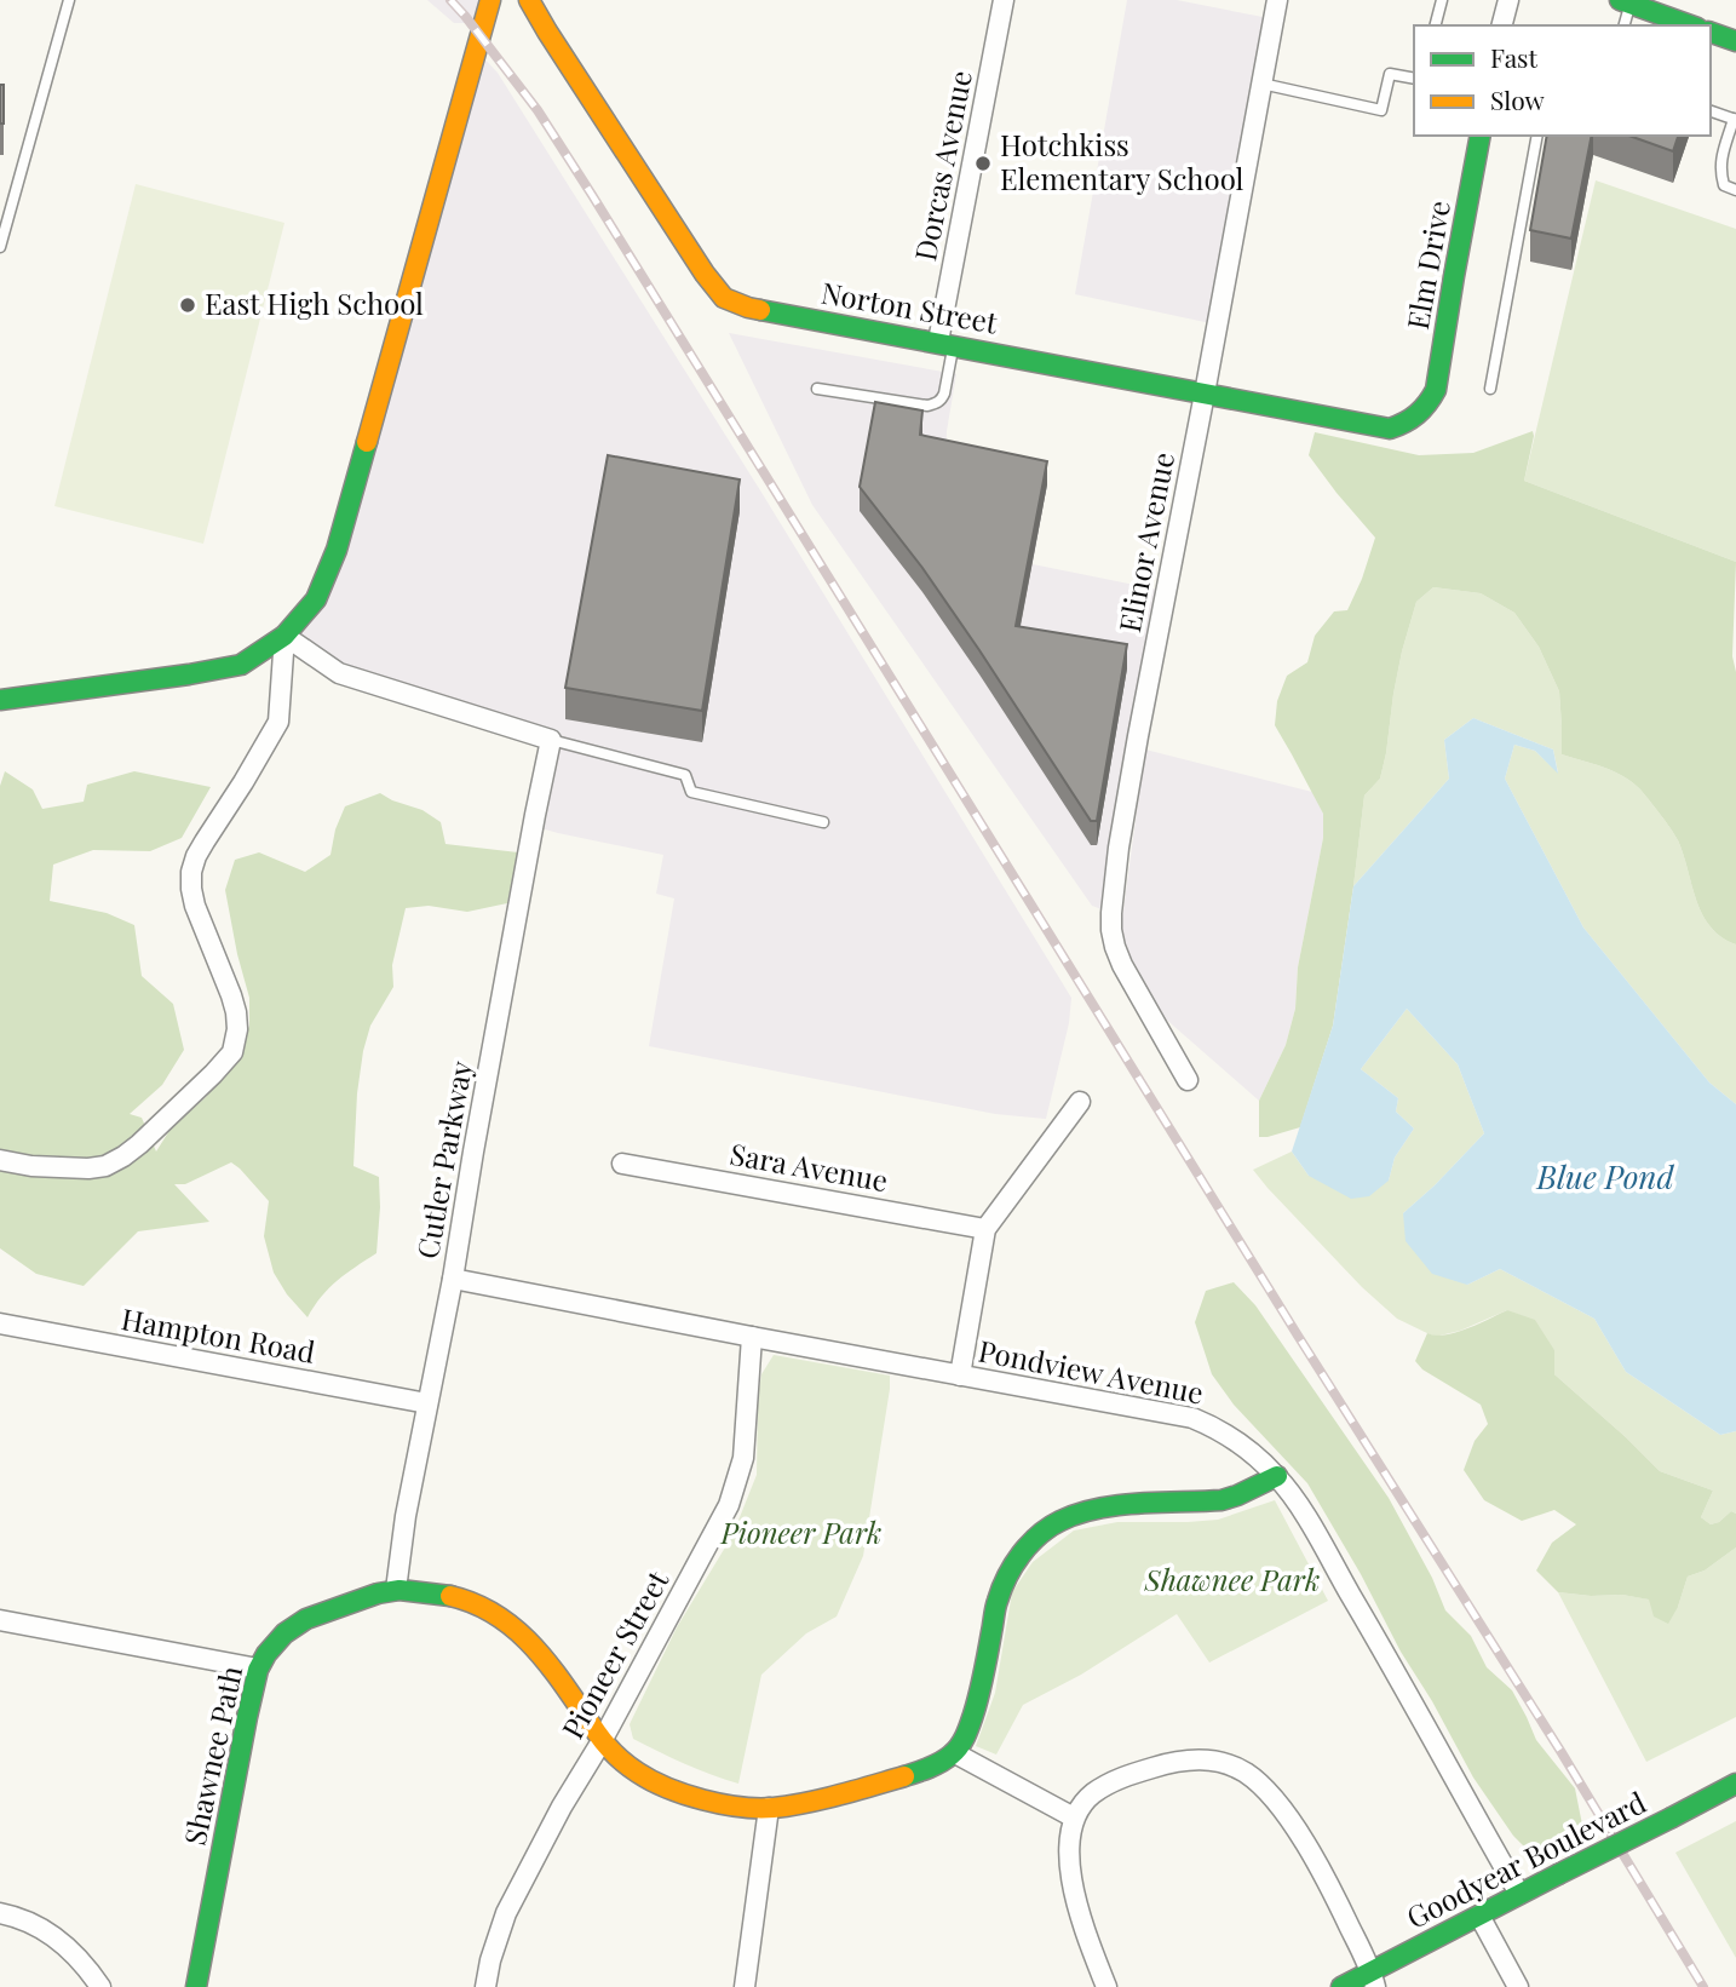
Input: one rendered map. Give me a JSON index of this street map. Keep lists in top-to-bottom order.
{
  "streets": {
    "street": [
      "Dorcas Avenue",
      "Elm Drive",
      "Norton Street",
      "Elinor Avenue",
      "Cutler Parkway",
      "Sara Avenue",
      "Hampton Road",
      "Pondview Avenue",
      "Pioneer Street",
      "Shawnee Path",
      "Goodyear Boulevard"
    ]
  },
  "crossings": [
    ["Dorcas Avenue", "Norton Street"],
    ["Elm Drive", "Norton Street"],
    ["Norton Street", "Elinor Avenue"],
    ["Cutler Parkway", "Hampton Road"],
    ["Cutler Parkway", "Pondview Avenue"],
    ["Cutler Parkway", "Shawnee Path"],
    ["Pondview Avenue", "Pioneer Street"],
    ["Pondview Avenue", "Goodyear Boulevard"],
    ["Pioneer Street", "Shawnee Path"]
  ],
  "water": ["Blue Pond"],
  "parks": ["Pioneer Park", "Shawnee Park"],
  "places": ["Hotchkiss Elementary School", "East High School"],
  "legend": ["Fast", "Slow"]
}
